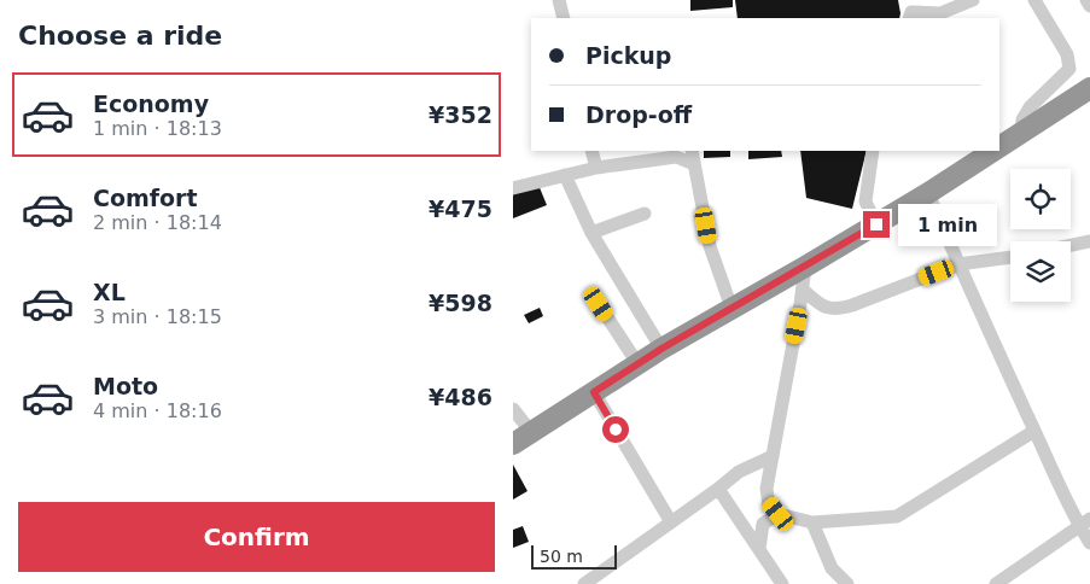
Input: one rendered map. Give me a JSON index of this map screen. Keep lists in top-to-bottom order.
{
  "scale_bar": "50 m",
  "page": {
    "heading": "Choose a ride",
    "banner": ["Pickup", "Drop-off"],
    "list": [
      {
        "name": "Economy",
        "note": "1 min · 18:13",
        "value": "¥352"
      },
      {
        "name": "Comfort",
        "note": "2 min · 18:14",
        "value": "¥475"
      },
      {
        "name": "XL",
        "note": "3 min · 18:15",
        "value": "¥598"
      },
      {
        "name": "Moto",
        "note": "4 min · 18:16",
        "value": "¥486"
      }
    ],
    "bubble": "1 min",
    "buttons": "Confirm",
    "scale": "50 m"
  }
}
